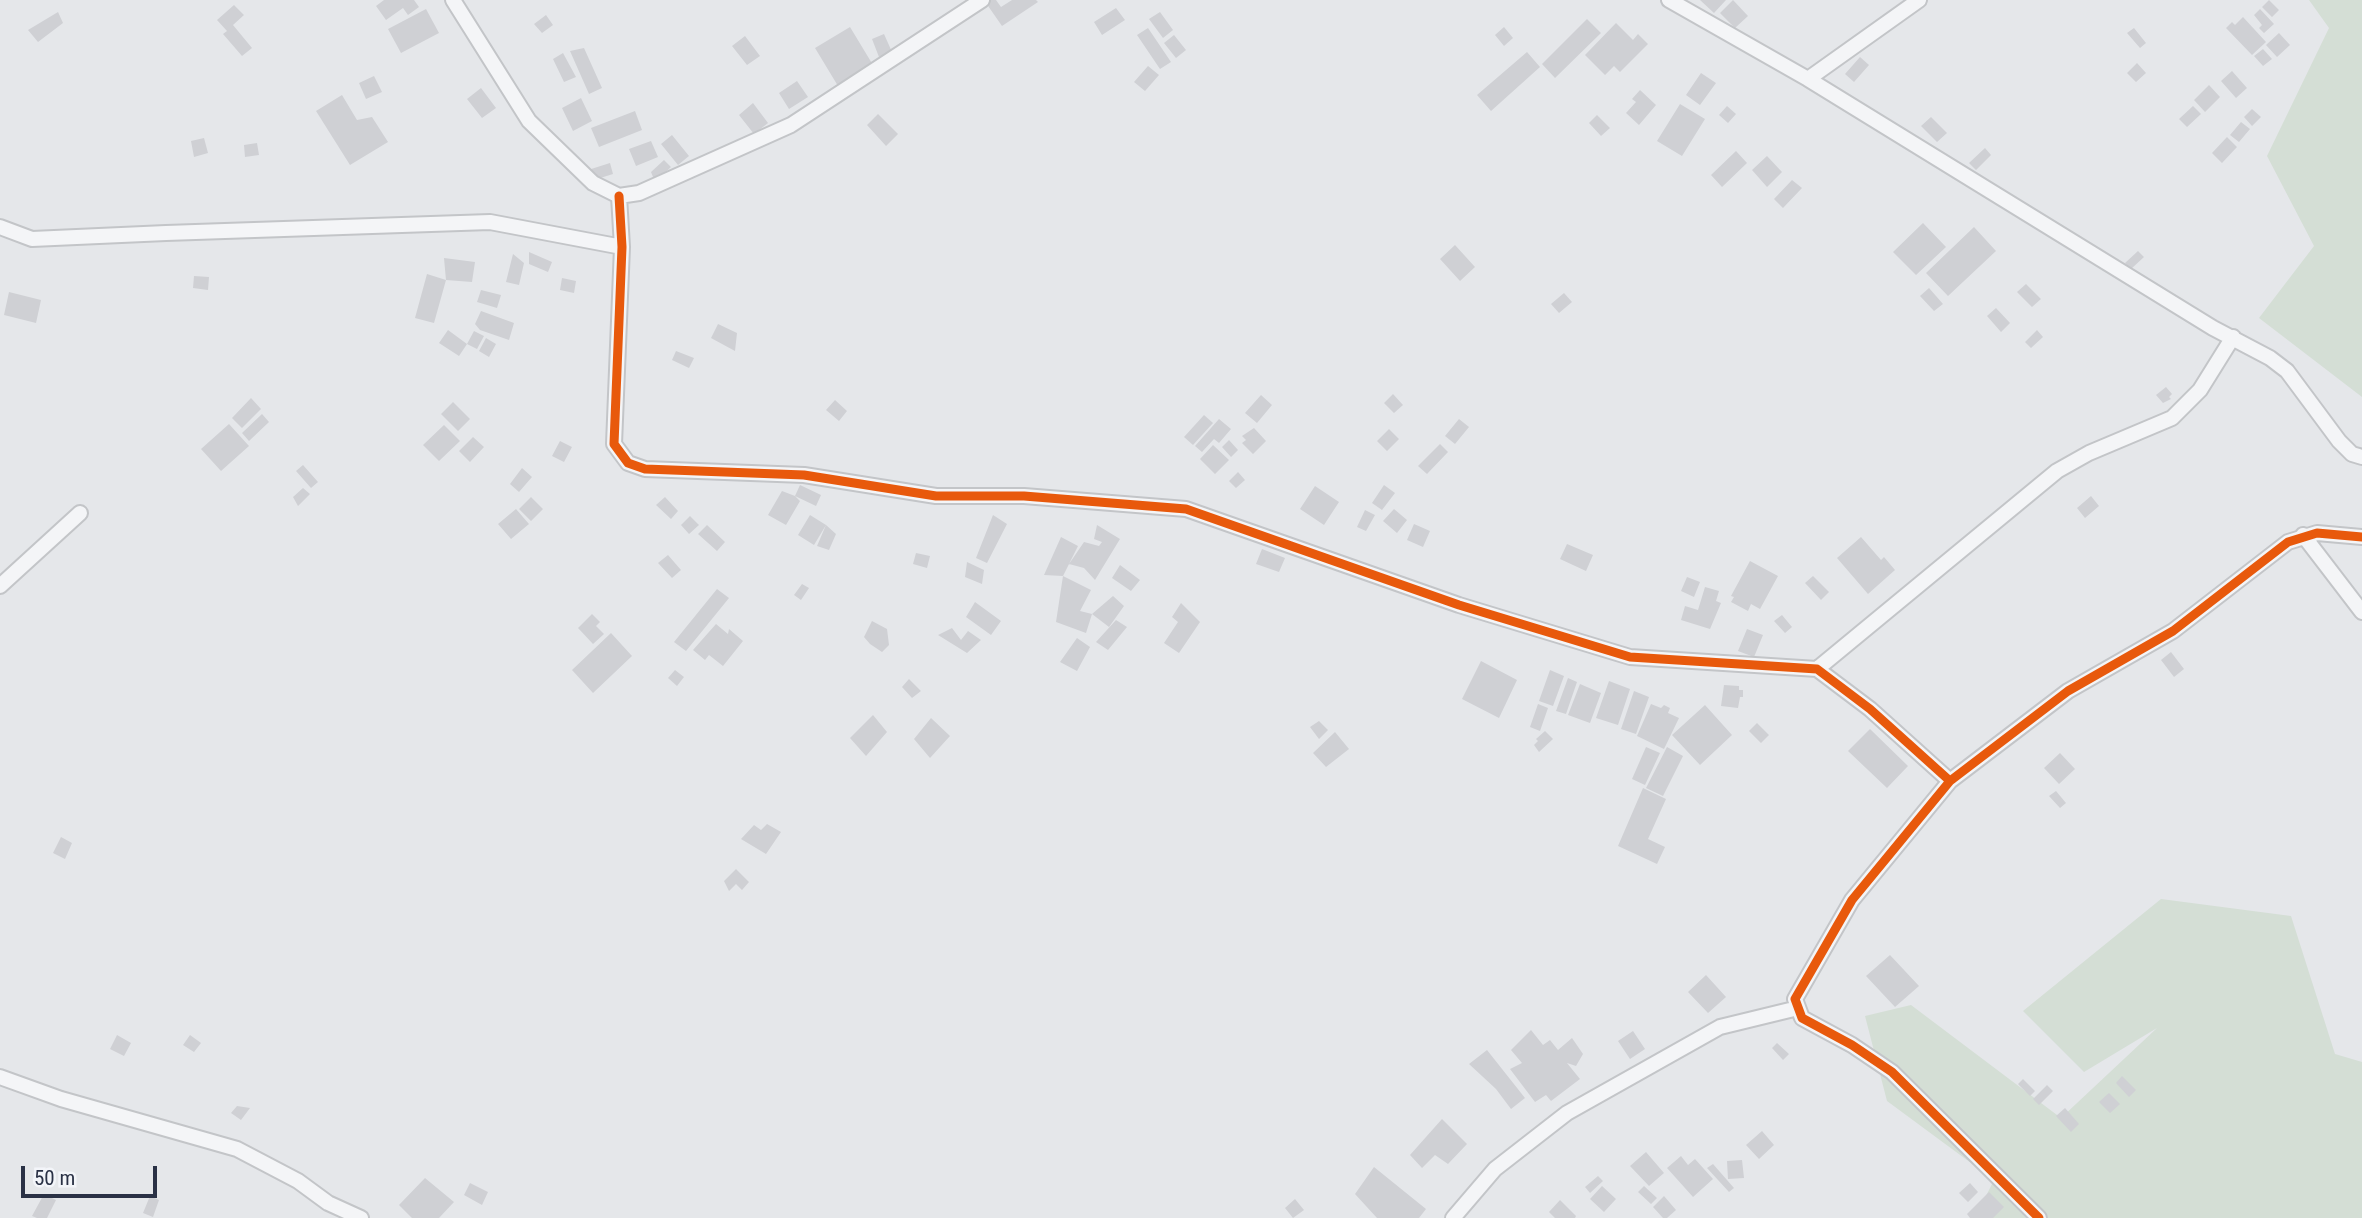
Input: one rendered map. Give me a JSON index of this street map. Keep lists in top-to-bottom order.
{
  "scale_bar": "50 m"
}
